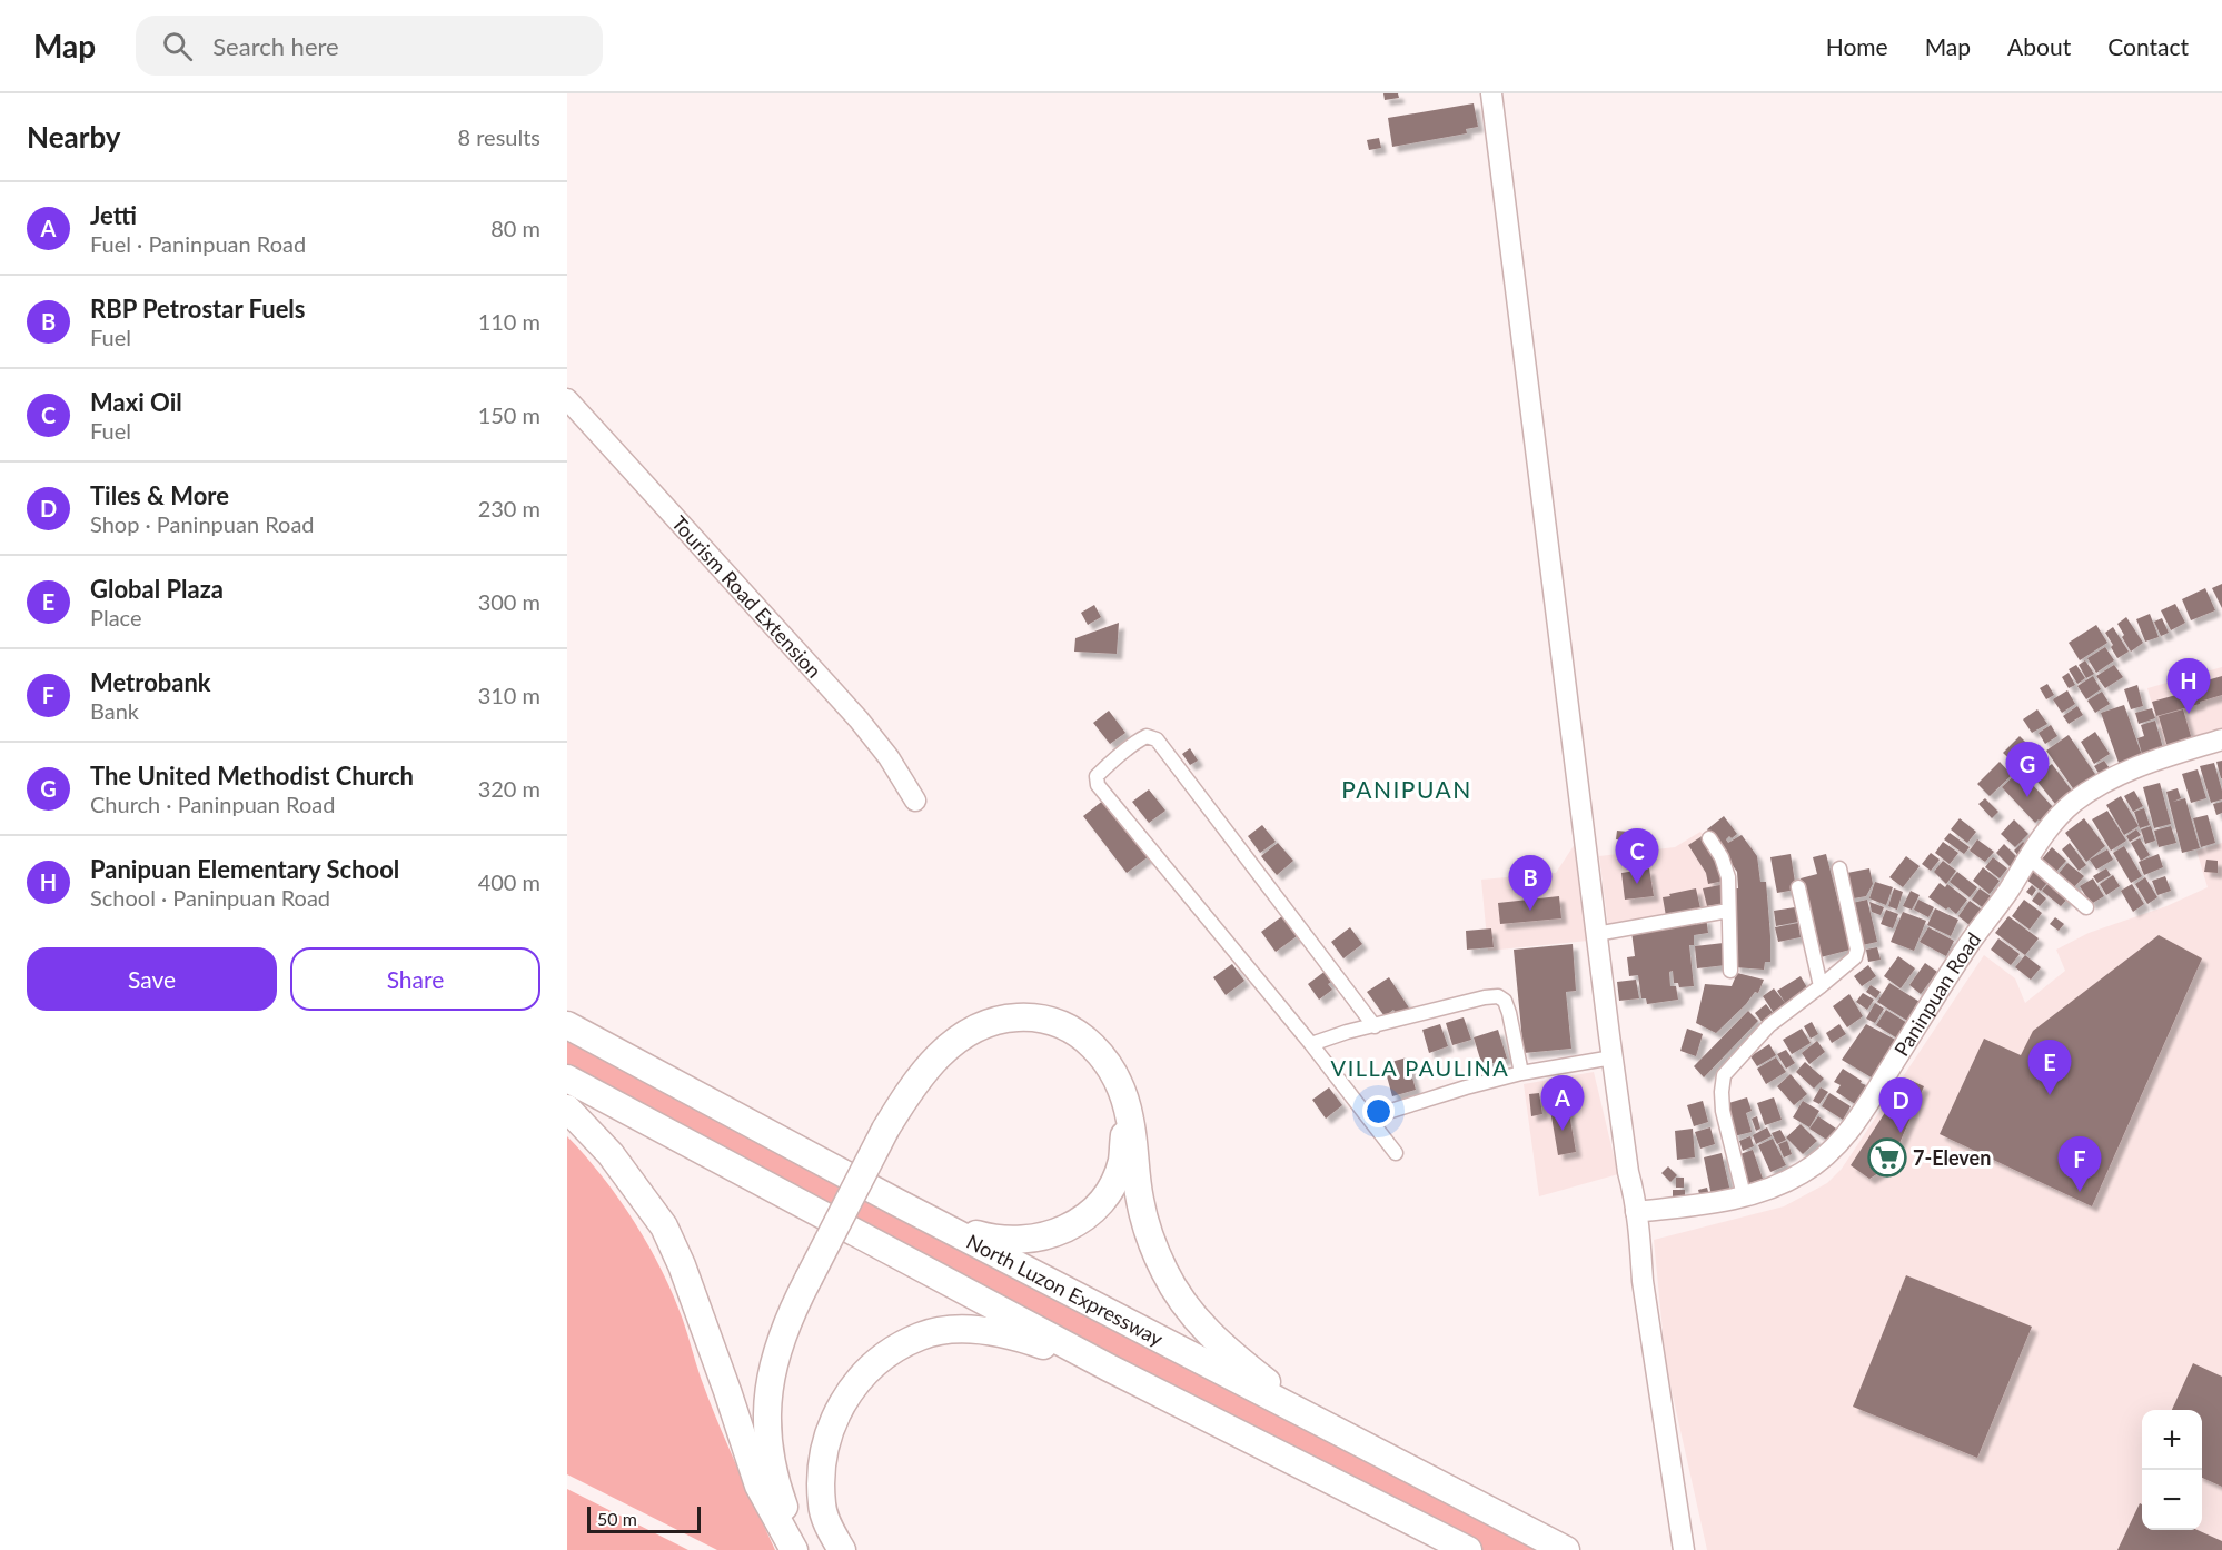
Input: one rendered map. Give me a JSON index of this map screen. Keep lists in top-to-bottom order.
{
  "streets": {
    "highway": ["North Luzon Expressway"],
    "main road": ["Tourism Road Extension", "Paninpuan Road"]
  },
  "districts": ["PANIPUAN", "VILLA PAULINA"],
  "places": {
    "supermarket": ["7-Eleven"]
  },
  "scale_bar": "50 m",
  "page": {
    "header": "Map",
    "search": "Search here",
    "nav": [
      "Home",
      "Map",
      "About",
      "Contact"
    ],
    "heading": ["Nearby", "8 results"],
    "list": [
      {
        "mark": "A",
        "name": "Jetti",
        "note": "Fuel · Paninpuan Road",
        "value": "80 m"
      },
      {
        "mark": "B",
        "name": "RBP Petrostar Fuels",
        "note": "Fuel",
        "value": "110 m"
      },
      {
        "mark": "C",
        "name": "Maxi Oil",
        "note": "Fuel",
        "value": "150 m"
      },
      {
        "mark": "D",
        "name": "Tiles & More",
        "note": "Shop · Paninpuan Road",
        "value": "230 m"
      },
      {
        "mark": "E",
        "name": "Global Plaza",
        "note": "Place",
        "value": "300 m"
      },
      {
        "mark": "F",
        "name": "Metrobank",
        "note": "Bank",
        "value": "310 m"
      },
      {
        "mark": "G",
        "name": "The United Methodist Church",
        "note": "Church · Paninpuan Road",
        "value": "320 m"
      },
      {
        "mark": "H",
        "name": "Panipuan Elementary School",
        "note": "School · Paninpuan Road",
        "value": "400 m"
      }
    ],
    "pins": [
      "H",
      "G",
      "C",
      "B",
      "E",
      "A",
      "D",
      "F"
    ],
    "buttons": ["Save", "Share"],
    "map_buttons": ["+", "−"],
    "scale": "50 m"
  }
}
